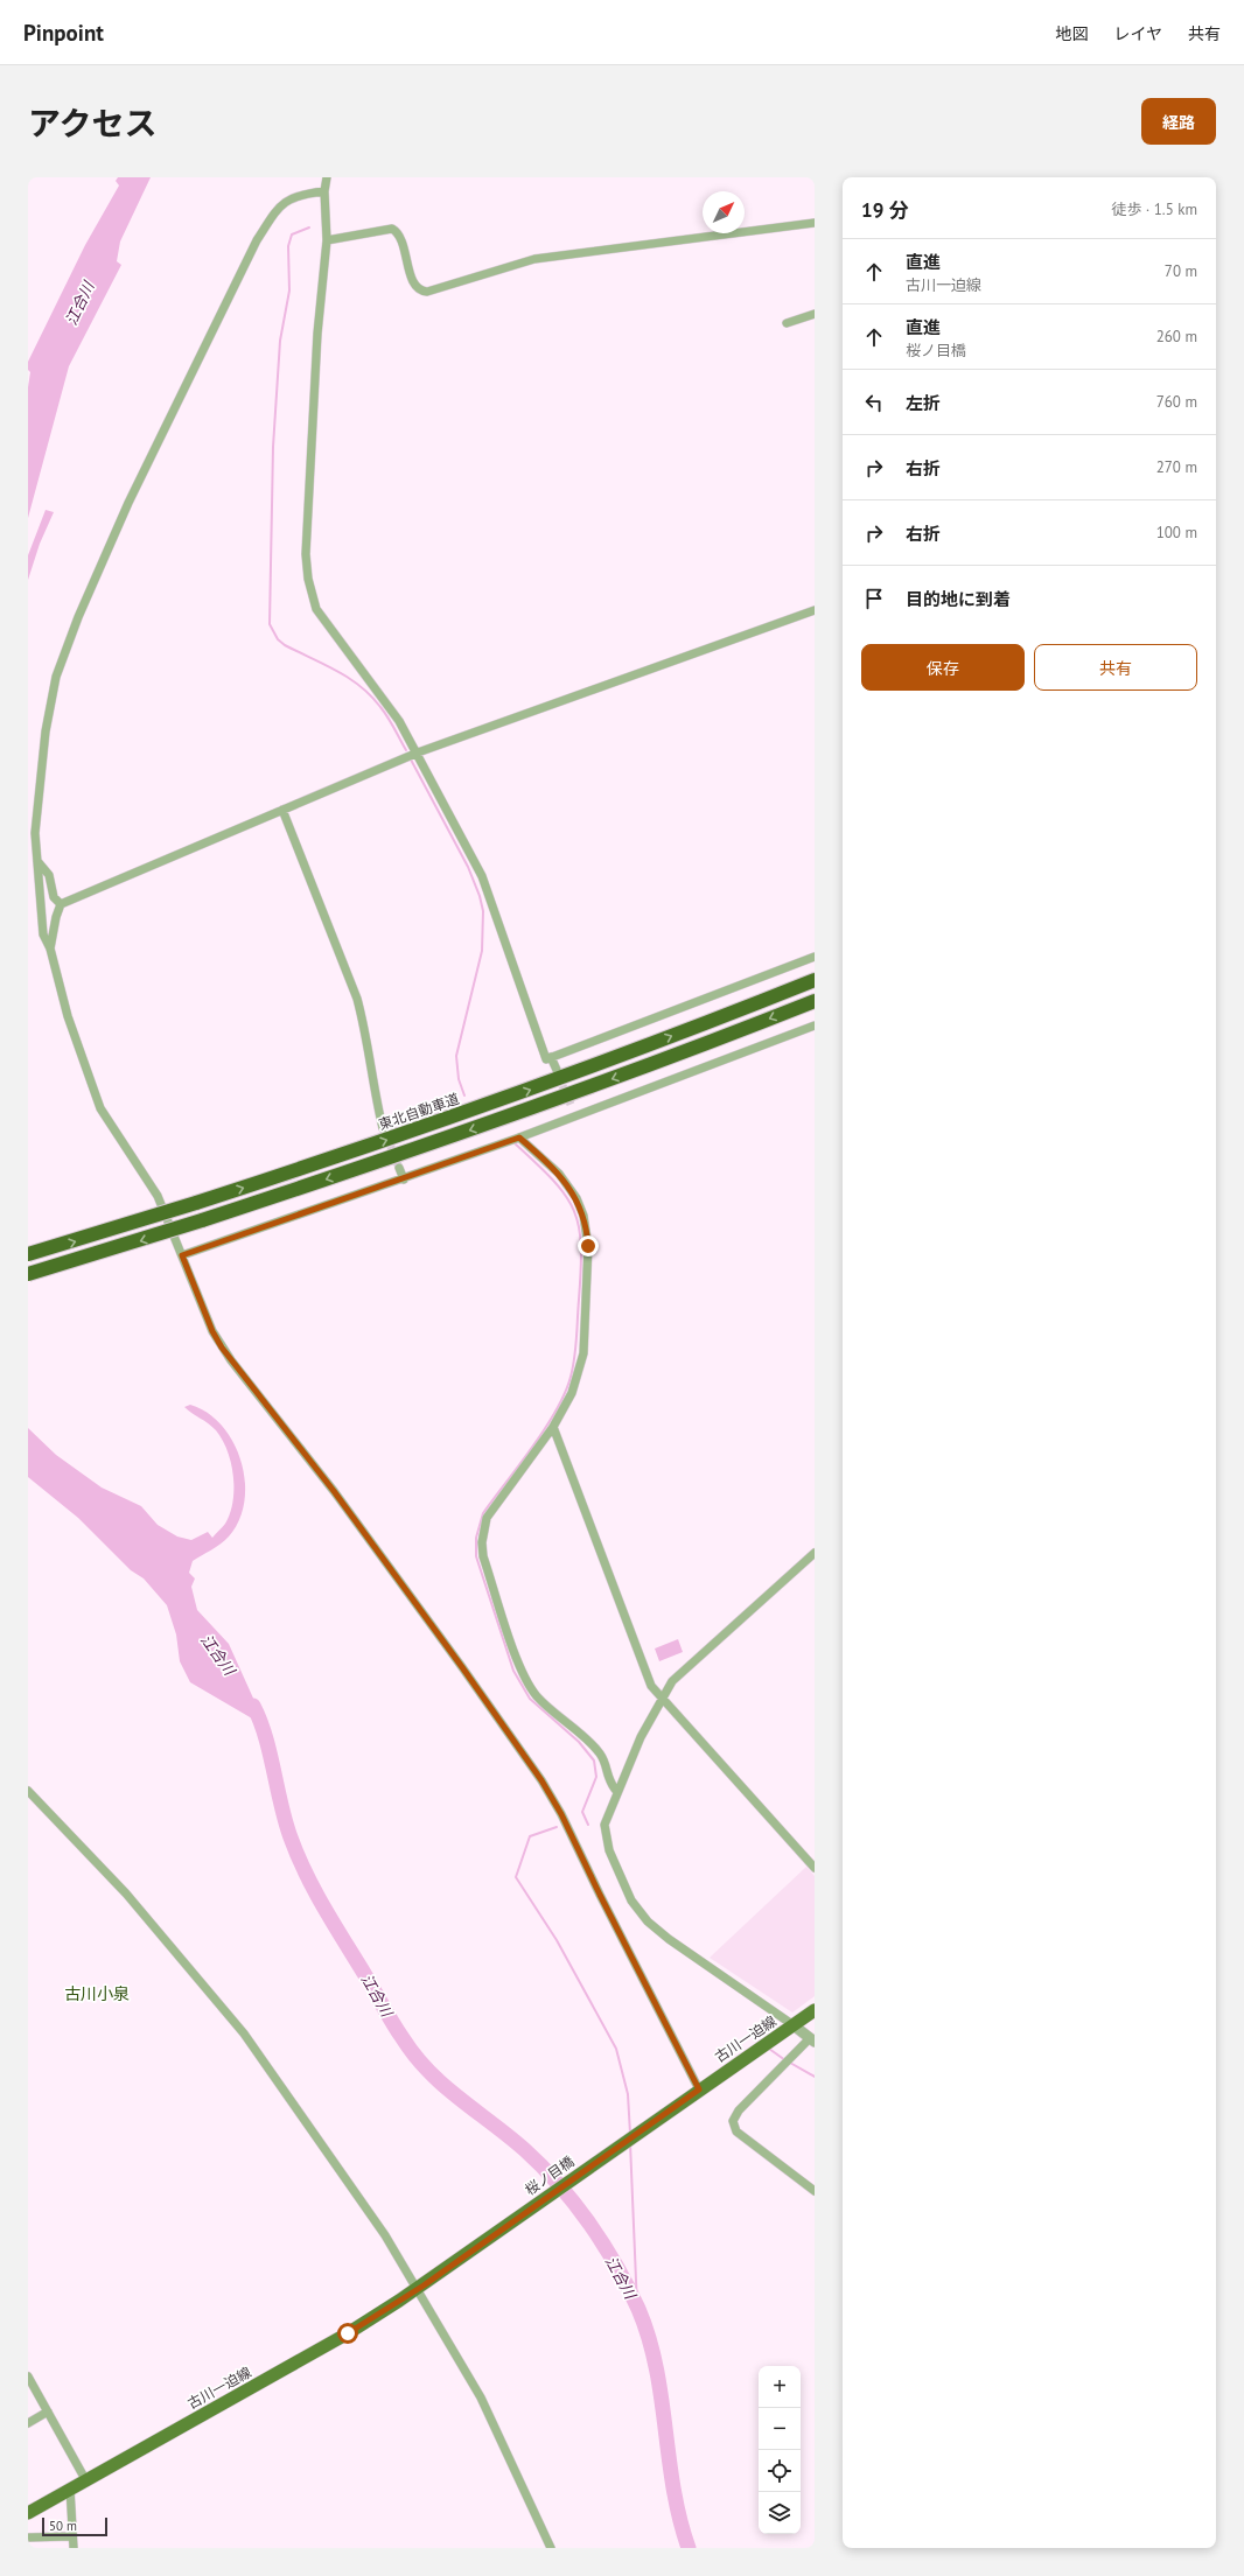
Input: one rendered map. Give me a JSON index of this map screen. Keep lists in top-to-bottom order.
{
  "streets": {
    "highway": ["東北自動車道"],
    "main road": ["古川一迫線", "桜ノ目橋"]
  },
  "crossings": [
    ["古川一迫線", "桜ノ目橋"]
  ],
  "districts": ["古川小泉"],
  "water": ["江合川"],
  "scale_bar": "50 m",
  "north": "top right",
  "page": {
    "header": "Pinpoint",
    "nav": ["地図", "レイヤ", "共有"],
    "title": "アクセス",
    "buttons": [
      "経路",
      ["保存", "共有"]
    ],
    "heading": ["19 分", "徒歩 · 1.5 km"],
    "list": [
      ["直進", "古川一迫線", "70 m"],
      ["直進", "桜ノ目橋", "260 m"],
      ["左折", "760 m"],
      ["右折", "270 m"],
      ["右折", "100 m"],
      "目的地に到着"
    ],
    "map_buttons": ["+", "−"],
    "scale": "50 m"
  }
}
